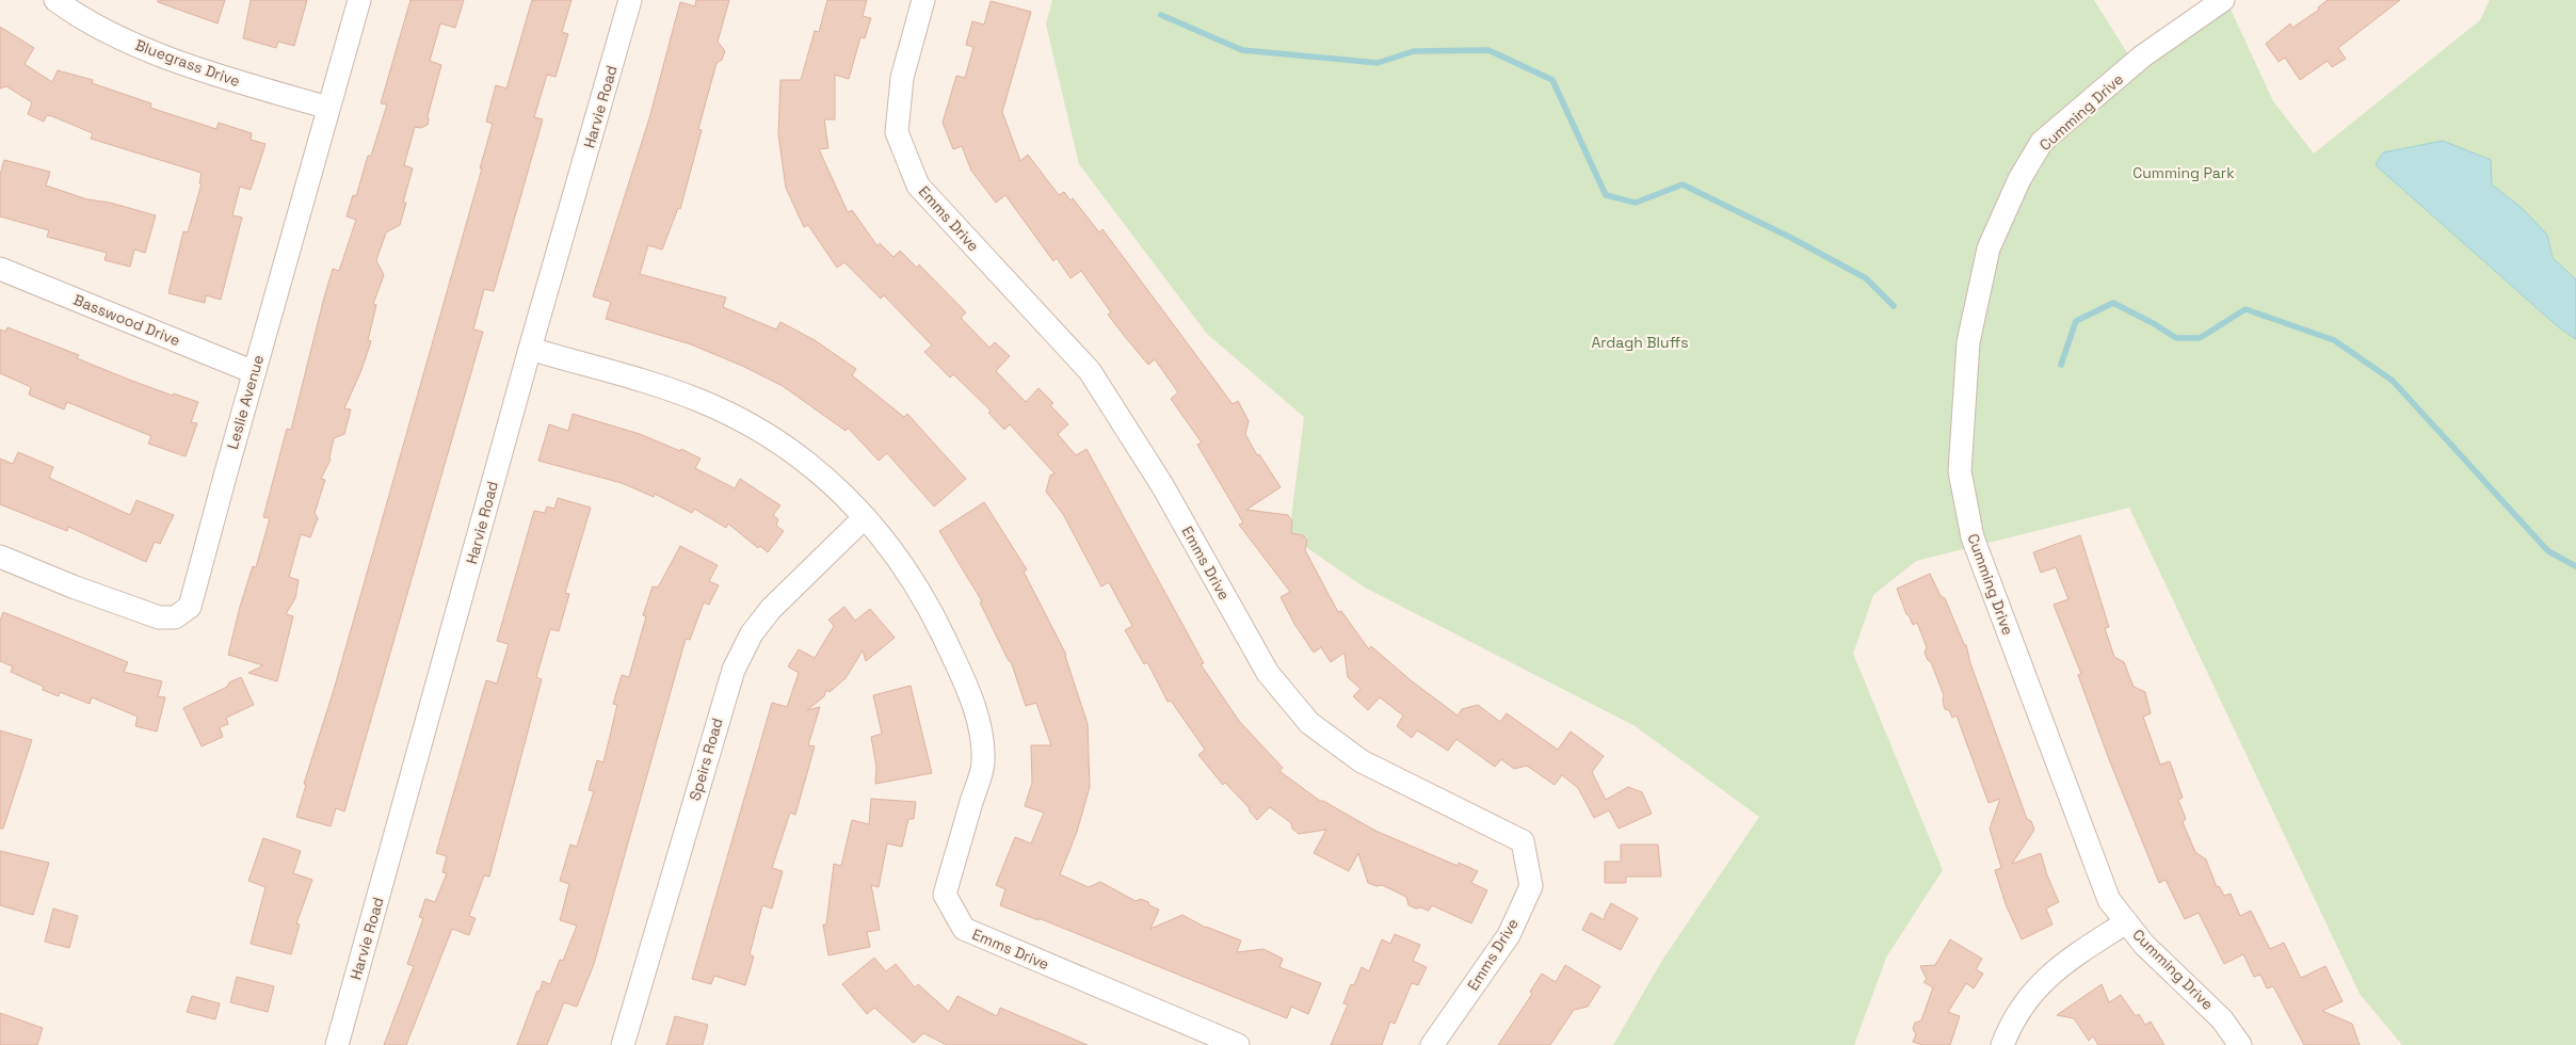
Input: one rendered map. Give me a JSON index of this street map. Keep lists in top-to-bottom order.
{
  "streets": {
    "street": [
      "Bluegrass Drive",
      "Harvie Road",
      "Cumming Drive",
      "Emms Drive",
      "Basswood Drive",
      "Leslie Avenue",
      "Speirs Road"
    ]
  },
  "crossings": [
    ["Bluegrass Drive", "Leslie Avenue"],
    ["Harvie Road", "Emms Drive"],
    ["Emms Drive", "Speirs Road"],
    ["Basswood Drive", "Leslie Avenue"]
  ],
  "parks": ["Cumming Park", "Ardagh Bluffs"]
}
